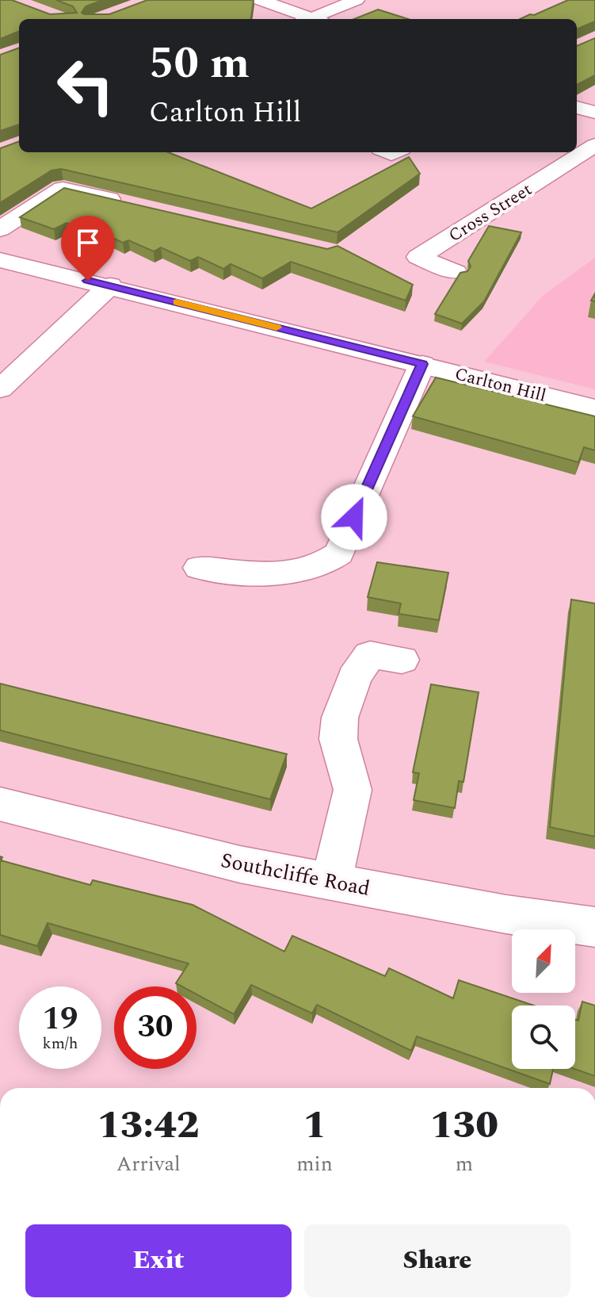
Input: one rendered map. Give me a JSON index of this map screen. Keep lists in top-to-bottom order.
{
  "streets": {
    "street": ["Cross Street", "Carlton Hill", "Southcliffe Road"]
  },
  "north": "top right",
  "page": {
    "turn": ["50 m", "Carlton Hill"],
    "speed": "19 km/h",
    "limit": "30",
    "eta": [
      "13:42",
      "Arrival",
      "1",
      "min",
      "130",
      "m"
    ],
    "buttons": ["Exit", "Share"]
  }
}
